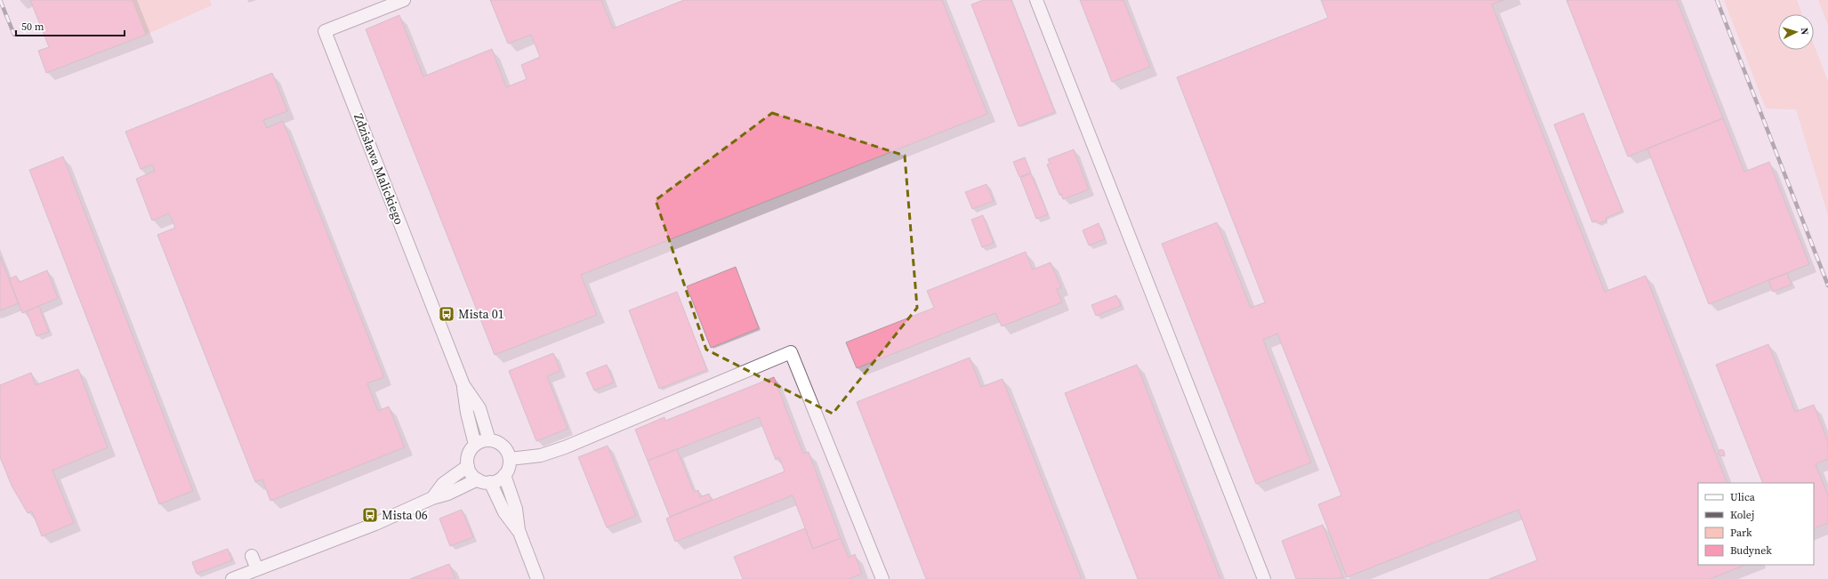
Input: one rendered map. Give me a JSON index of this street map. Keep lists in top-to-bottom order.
{
  "streets": {
    "street": ["Zdzisława Malickiego"]
  },
  "places": {
    "bus stop": ["Mista 01", "Mista 06"]
  },
  "legend": [
    "Ulica",
    "Kolej",
    "Park",
    "Budynek"
  ],
  "scale_bar": "50 m",
  "north": "right"
}
